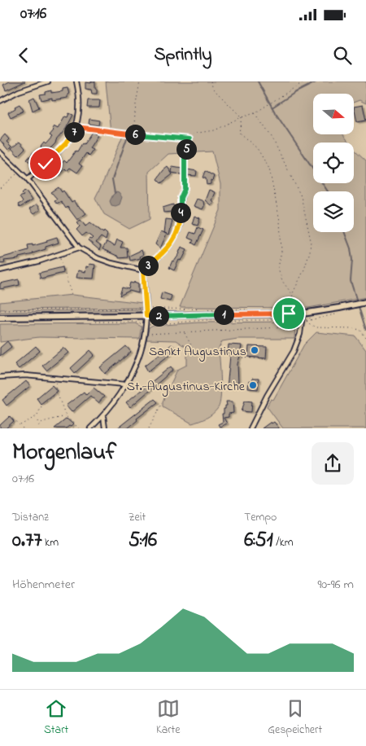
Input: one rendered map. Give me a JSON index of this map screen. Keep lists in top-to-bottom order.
{
  "places": ["Sankt Augustinus", "St.-Augustinus-Kirche"],
  "north": "right",
  "page": {
    "status": "07:16",
    "header": "Sprintly",
    "pins": [
      "7",
      "6",
      "5",
      "4",
      "3",
      "1",
      "2"
    ],
    "heading": ["Morgenlauf", "07:16"],
    "stats": [
      ["Distanz", "0.77 km"],
      ["Zeit", "5:16"],
      ["Tempo", "6:51 /km"]
    ],
    "chart": ["Höhenmeter", "90–96 m"],
    "tabs": ["Start", "Karte", "Gespeichert"]
  }
}
